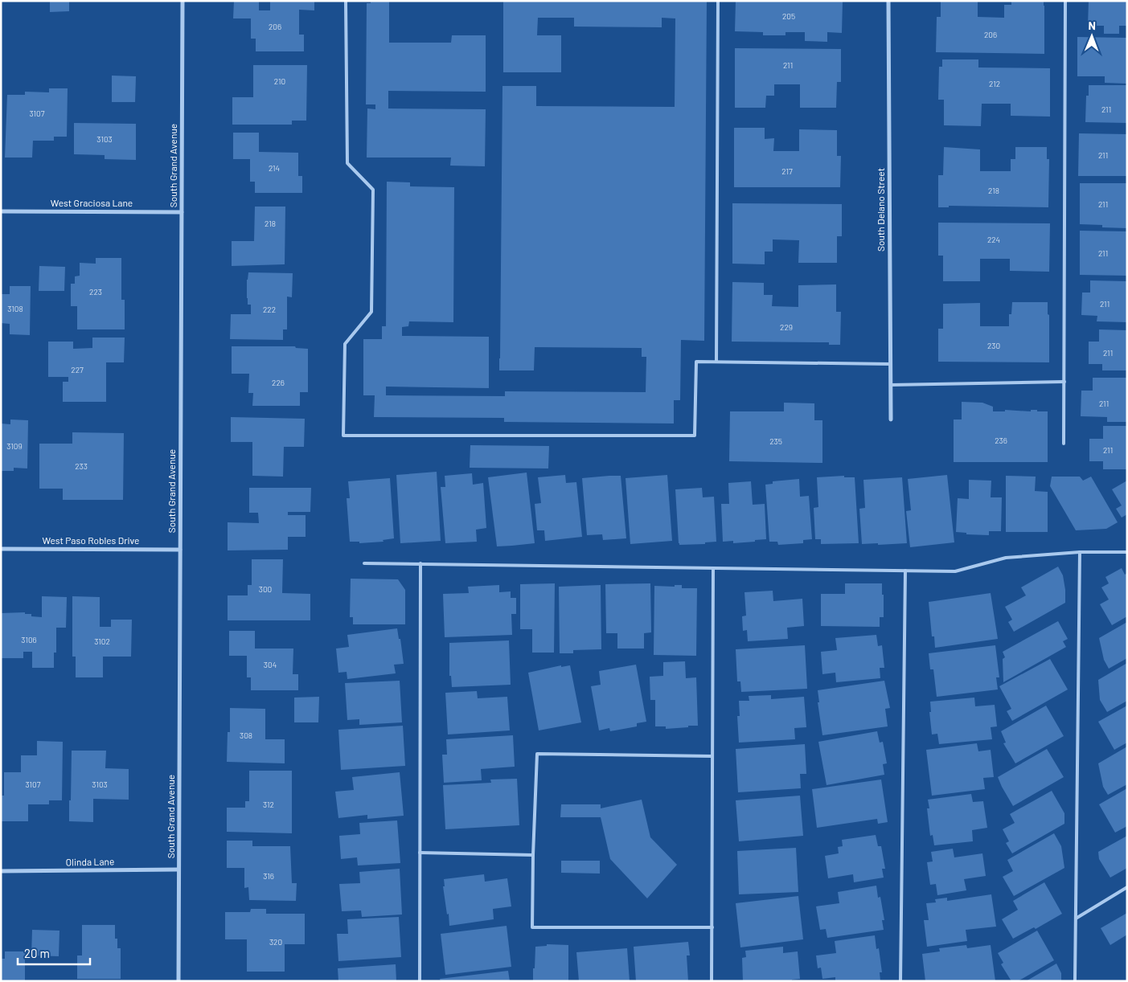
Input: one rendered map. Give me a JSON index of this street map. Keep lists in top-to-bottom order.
{
  "streets": {
    "street": [
      "South Grand Avenue",
      "West Graciosa Lane",
      "South Delano Street",
      "West Paso Robles Drive",
      "Olinda Lane"
    ]
  },
  "crossings": [
    ["South Grand Avenue", "West Graciosa Lane"],
    ["South Grand Avenue", "West Paso Robles Drive"],
    ["South Grand Avenue", "Olinda Lane"]
  ],
  "house_numbers": [
    "205",
    "206",
    "206",
    "211",
    "210",
    "212",
    "211",
    "3107",
    "3103",
    "211",
    "214",
    "217",
    "218",
    "211",
    "218",
    "224",
    "211",
    "223",
    "211",
    "3108",
    "222",
    "229",
    "230",
    "211",
    "227",
    "226",
    "211",
    "236",
    "235",
    "3109",
    "211",
    "233",
    "300",
    "3106",
    "3102",
    "304",
    "308",
    "3107",
    "3103",
    "312",
    "316",
    "320"
  ],
  "scale_bar": "20 m",
  "north": "top"
}
